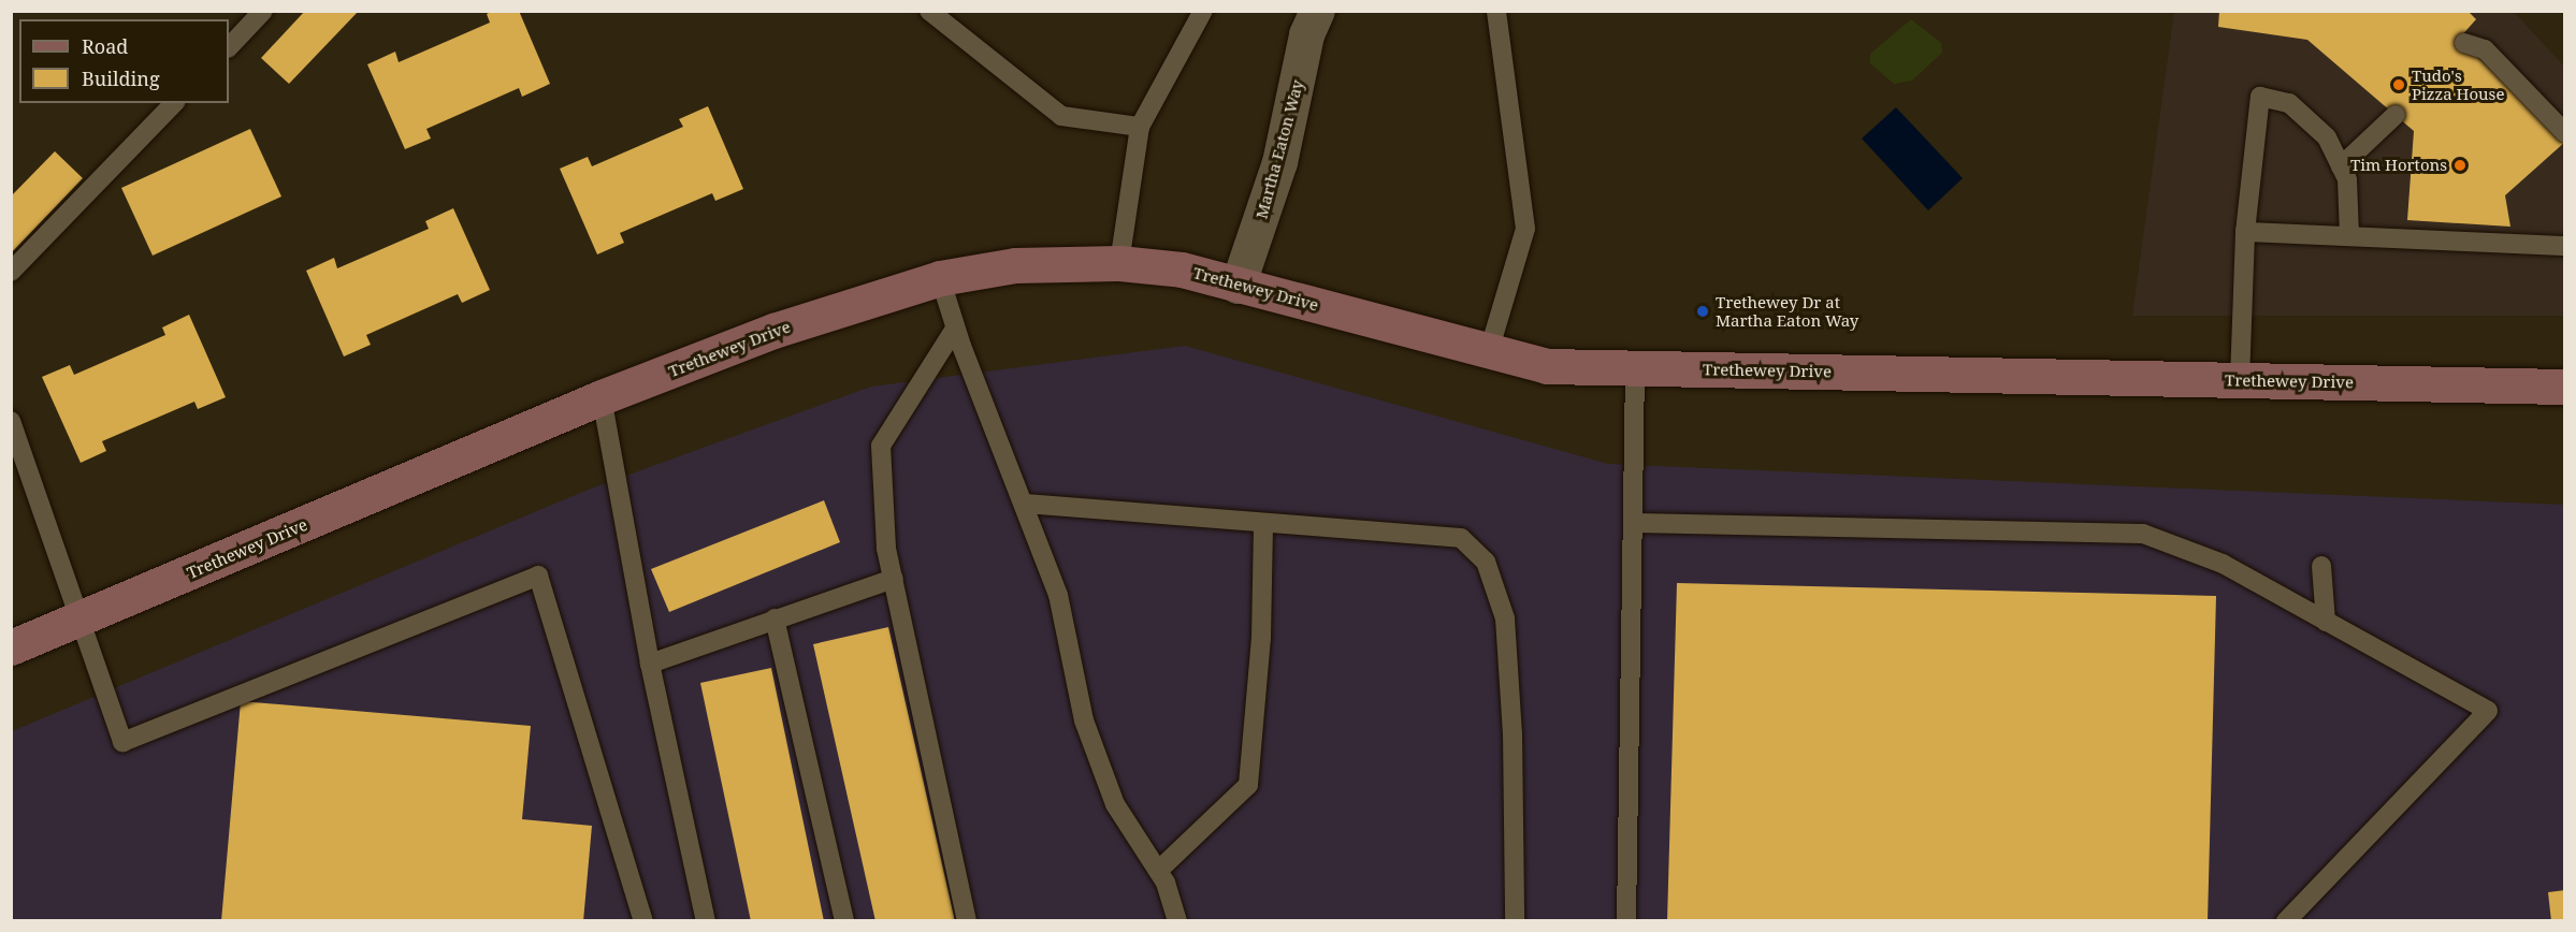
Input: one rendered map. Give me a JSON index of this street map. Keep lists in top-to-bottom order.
{
  "streets": {
    "main road": ["Trethewey Drive"],
    "street": ["Martha Eaton Way"]
  },
  "crossings": [
    ["Martha Eaton Way", "Trethewey Drive"]
  ],
  "places": ["Tudo's Pizza House", "Tim Hortons", "Trethewey Dr at Martha Eaton Way"],
  "legend": ["Road", "Building"]
}
